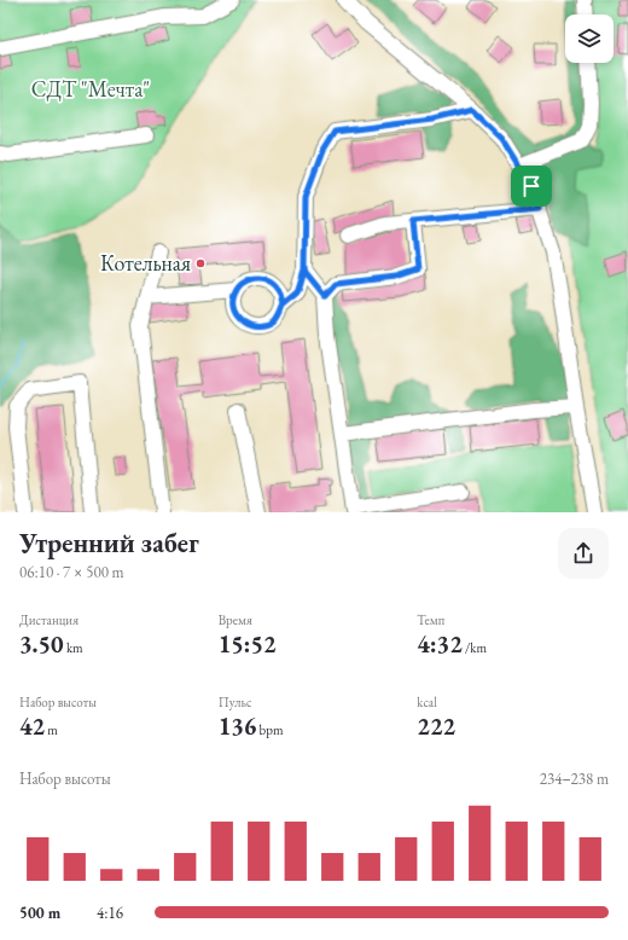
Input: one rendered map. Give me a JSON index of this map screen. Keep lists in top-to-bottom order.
{
  "parks": ["СДТ \"Мечта\""],
  "places": ["Котельная"],
  "page": {
    "heading": ["Утренний забег", "06:10 · 7 × 500 m"],
    "stats": [
      ["Дистанция", "3.50 km"],
      ["Время", "15:52"],
      ["Темп", "4:32 /km"],
      ["Набор высоты", "42 m"],
      ["Пульс", "136 bpm"],
      ["kcal", "222"]
    ],
    "chart": ["Набор высоты", "234–238 m"],
    "list": [
      {
        "name": "500 m",
        "note": "4:16"
      }
    ]
  }
}
